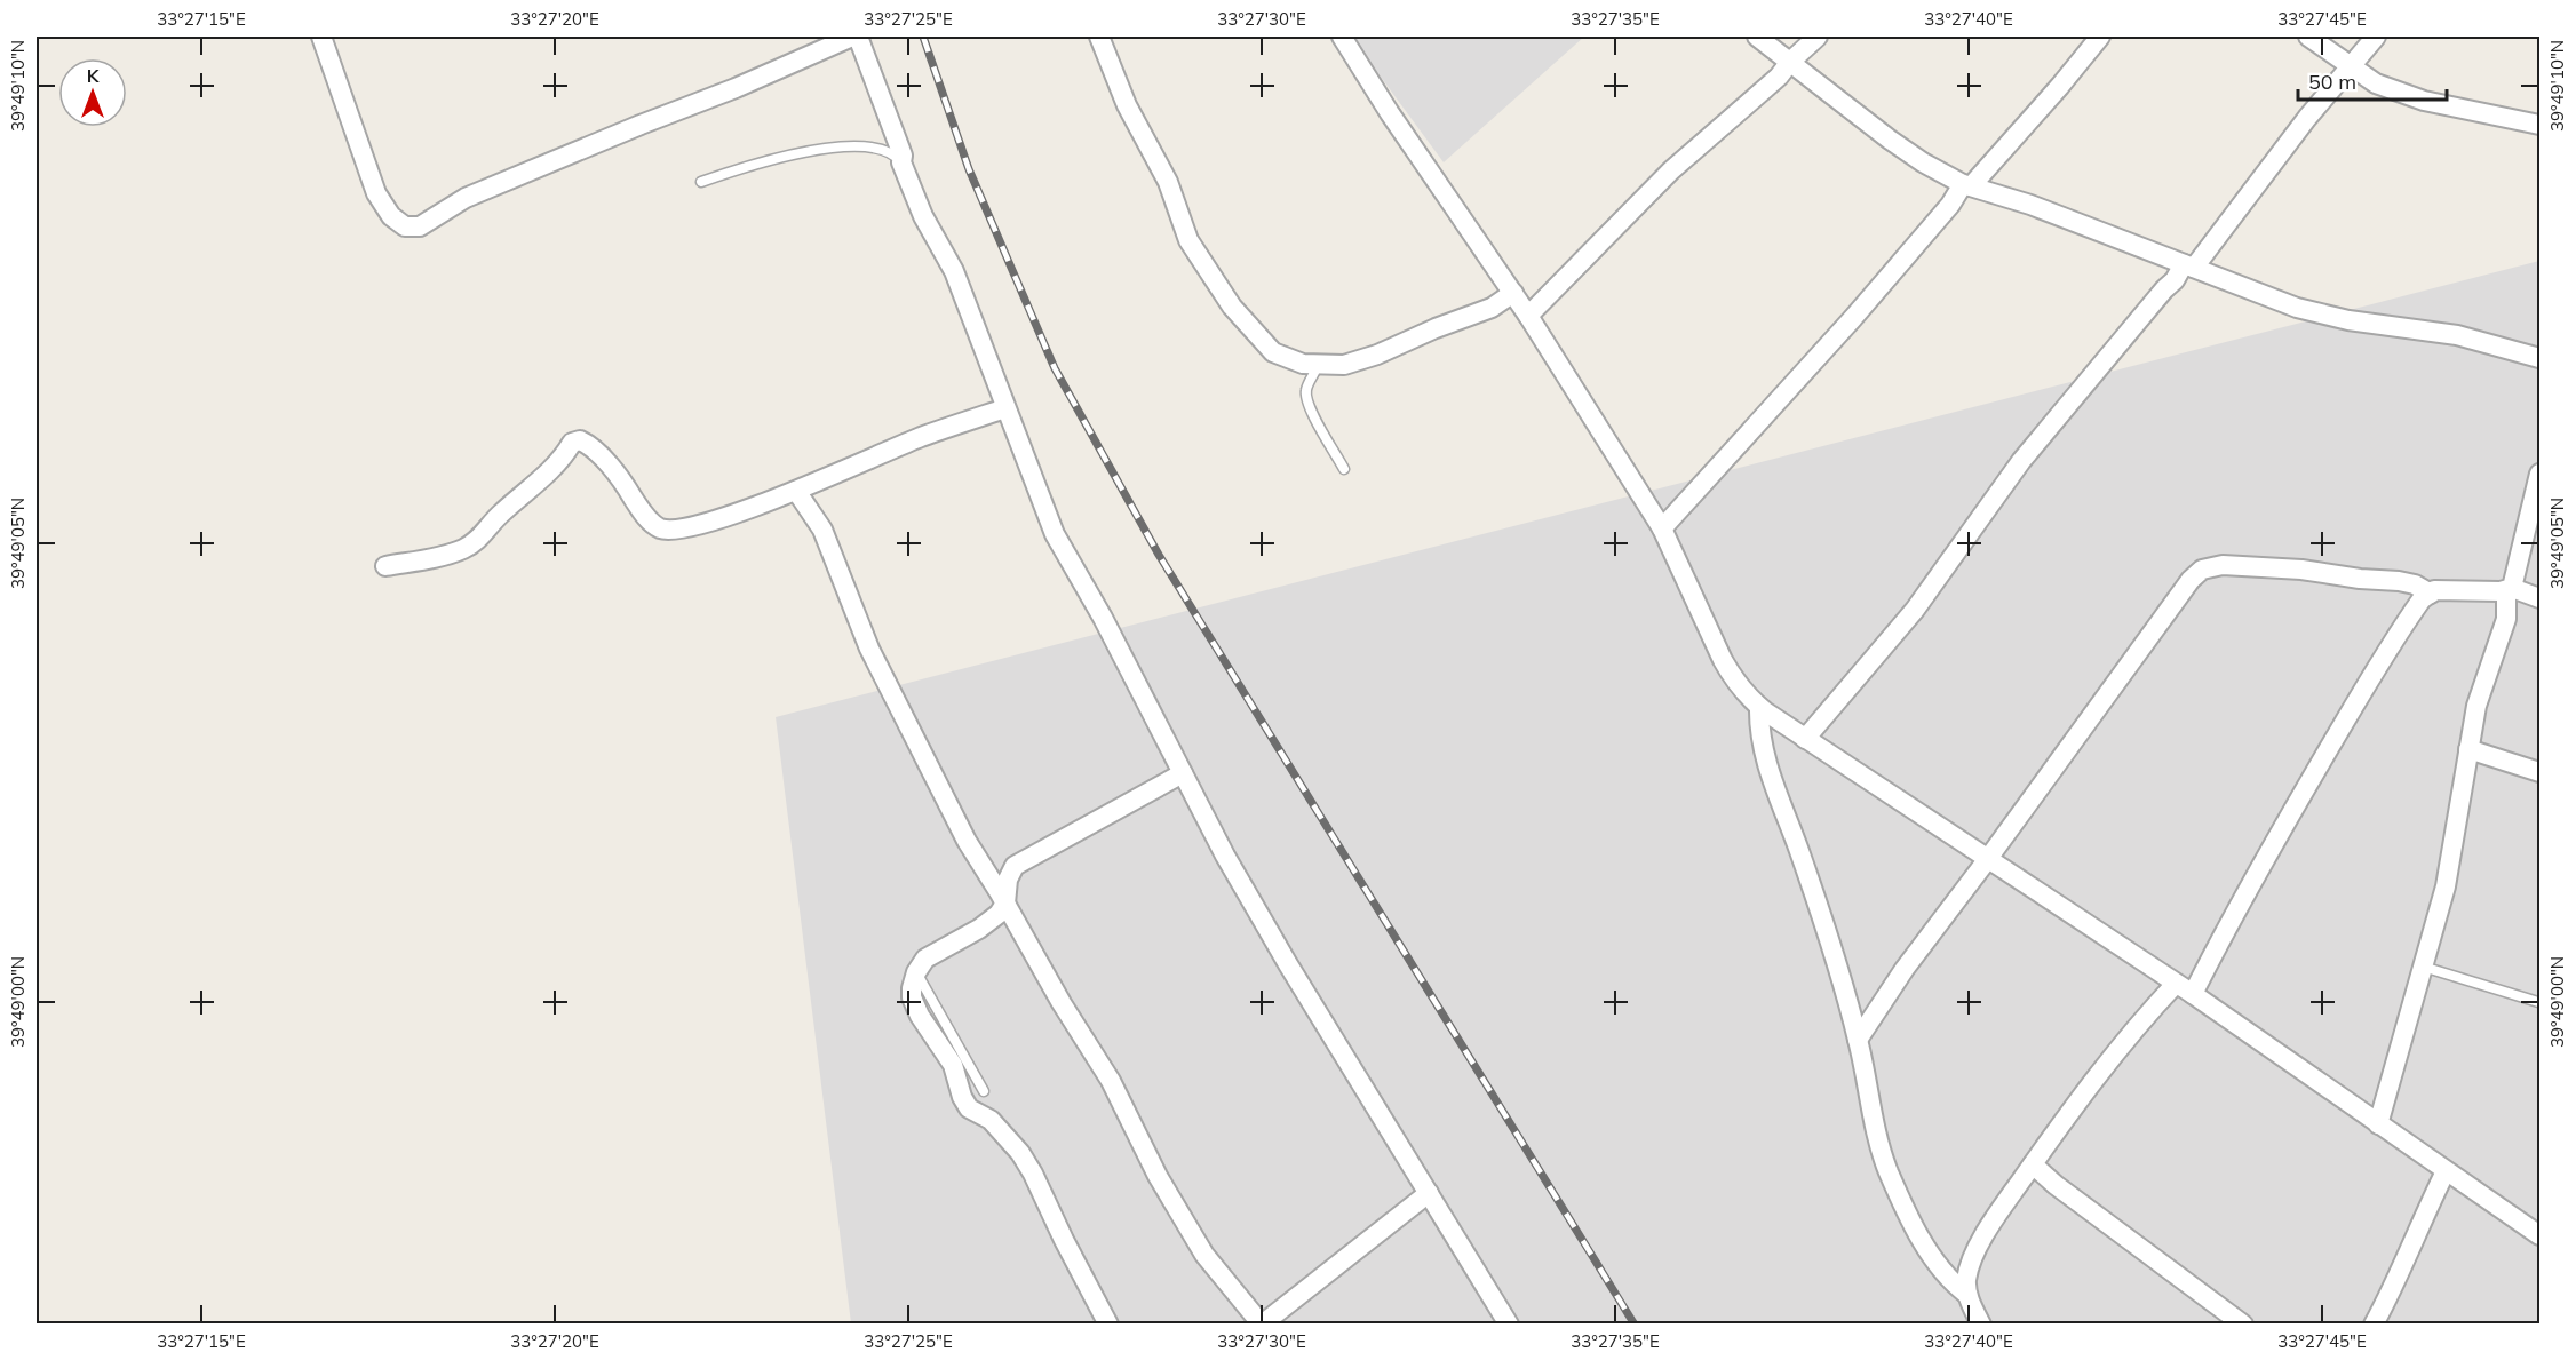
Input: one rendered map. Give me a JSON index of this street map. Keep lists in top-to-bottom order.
{
  "scale_bar": "50 m",
  "north": "top",
  "coordinates": [
    "33°27'15\"E",
    "33°27'20\"E",
    "33°27'25\"E",
    "33°27'30\"E",
    "33°27'35\"E",
    "33°27'40\"E",
    "33°27'45\"E",
    "39°49'10\"N",
    "39°49'05\"N",
    "39°49'00\"N"
  ]
}
